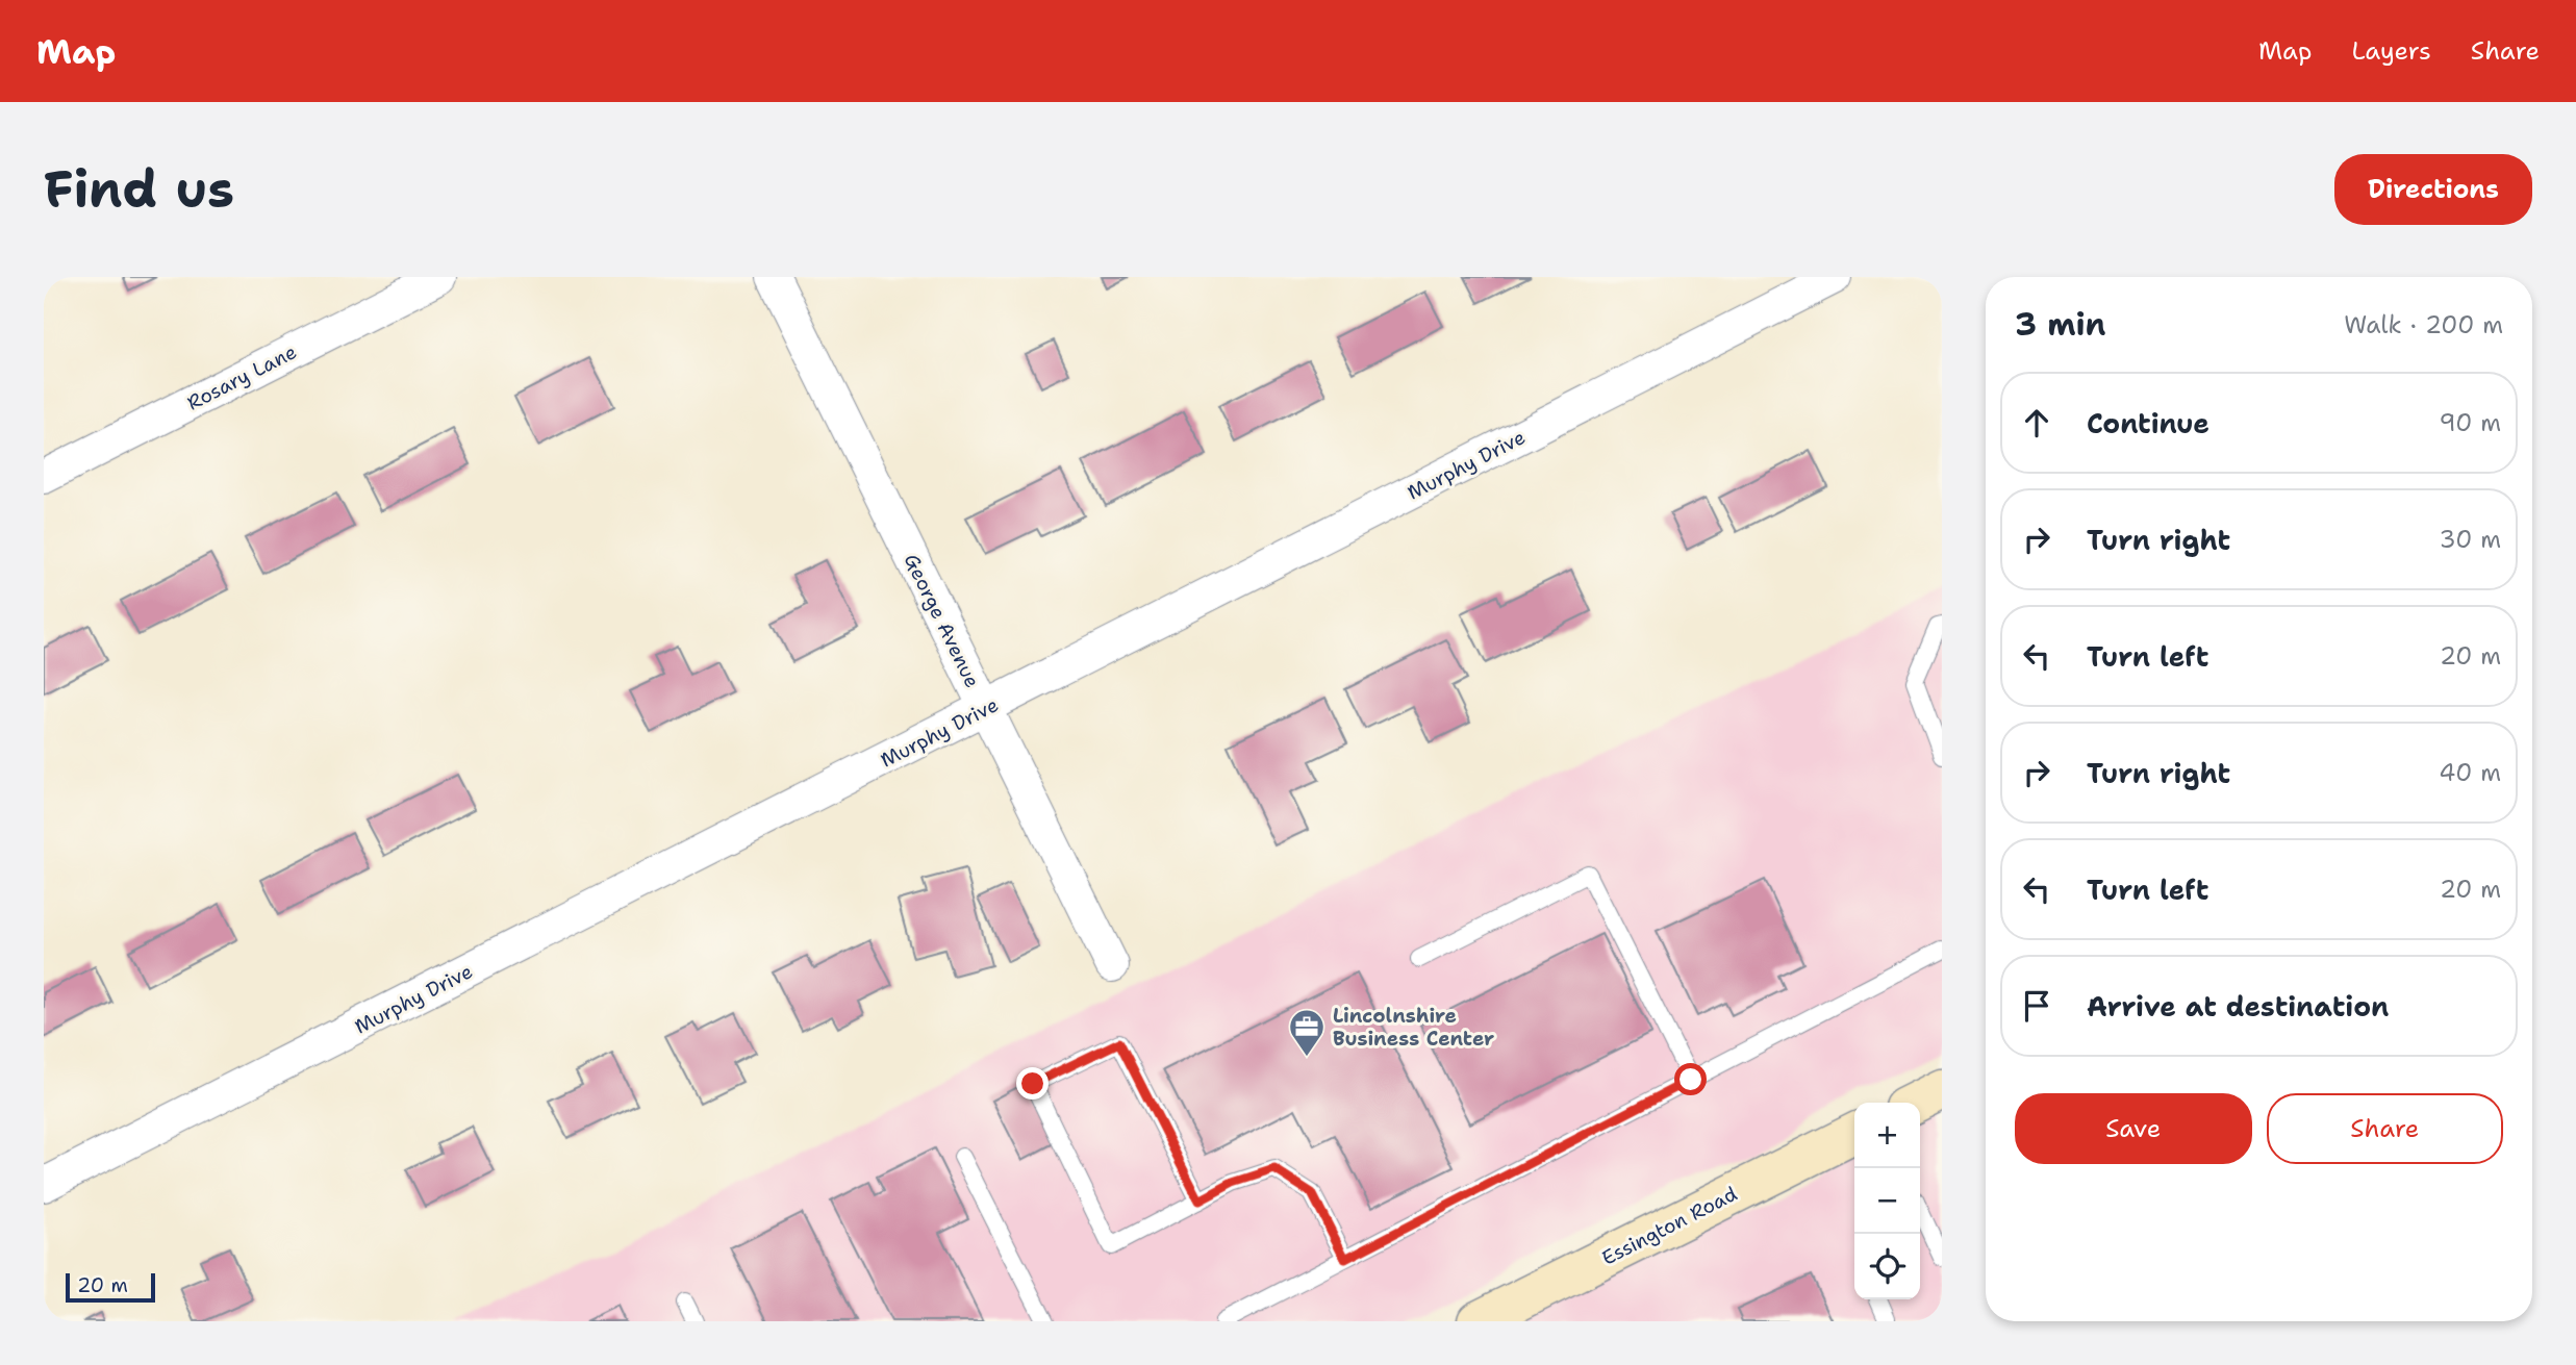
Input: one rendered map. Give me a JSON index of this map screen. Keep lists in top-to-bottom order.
{
  "streets": {
    "main road": ["Essington Road"],
    "street": ["Rosary Lane", "Murphy Drive", "George Avenue"]
  },
  "crossings": [
    ["Murphy Drive", "George Avenue"]
  ],
  "places": {
    "office": ["Lincolnshire Business Center"]
  },
  "scale_bar": "20 m",
  "page": {
    "header": "Map",
    "nav": ["Map", "Layers", "Share"],
    "buttons": [
      "Directions",
      ["Save", "Share"]
    ],
    "title": "Find us",
    "heading": ["3 min", "Walk · 200 m"],
    "list": [
      ["Continue", "90 m"],
      ["Turn right", "30 m"],
      ["Turn left", "20 m"],
      ["Turn right", "40 m"],
      ["Turn left", "20 m"],
      "Arrive at destination"
    ],
    "map_buttons": ["+", "−"],
    "scale": "20 m"
  }
}
